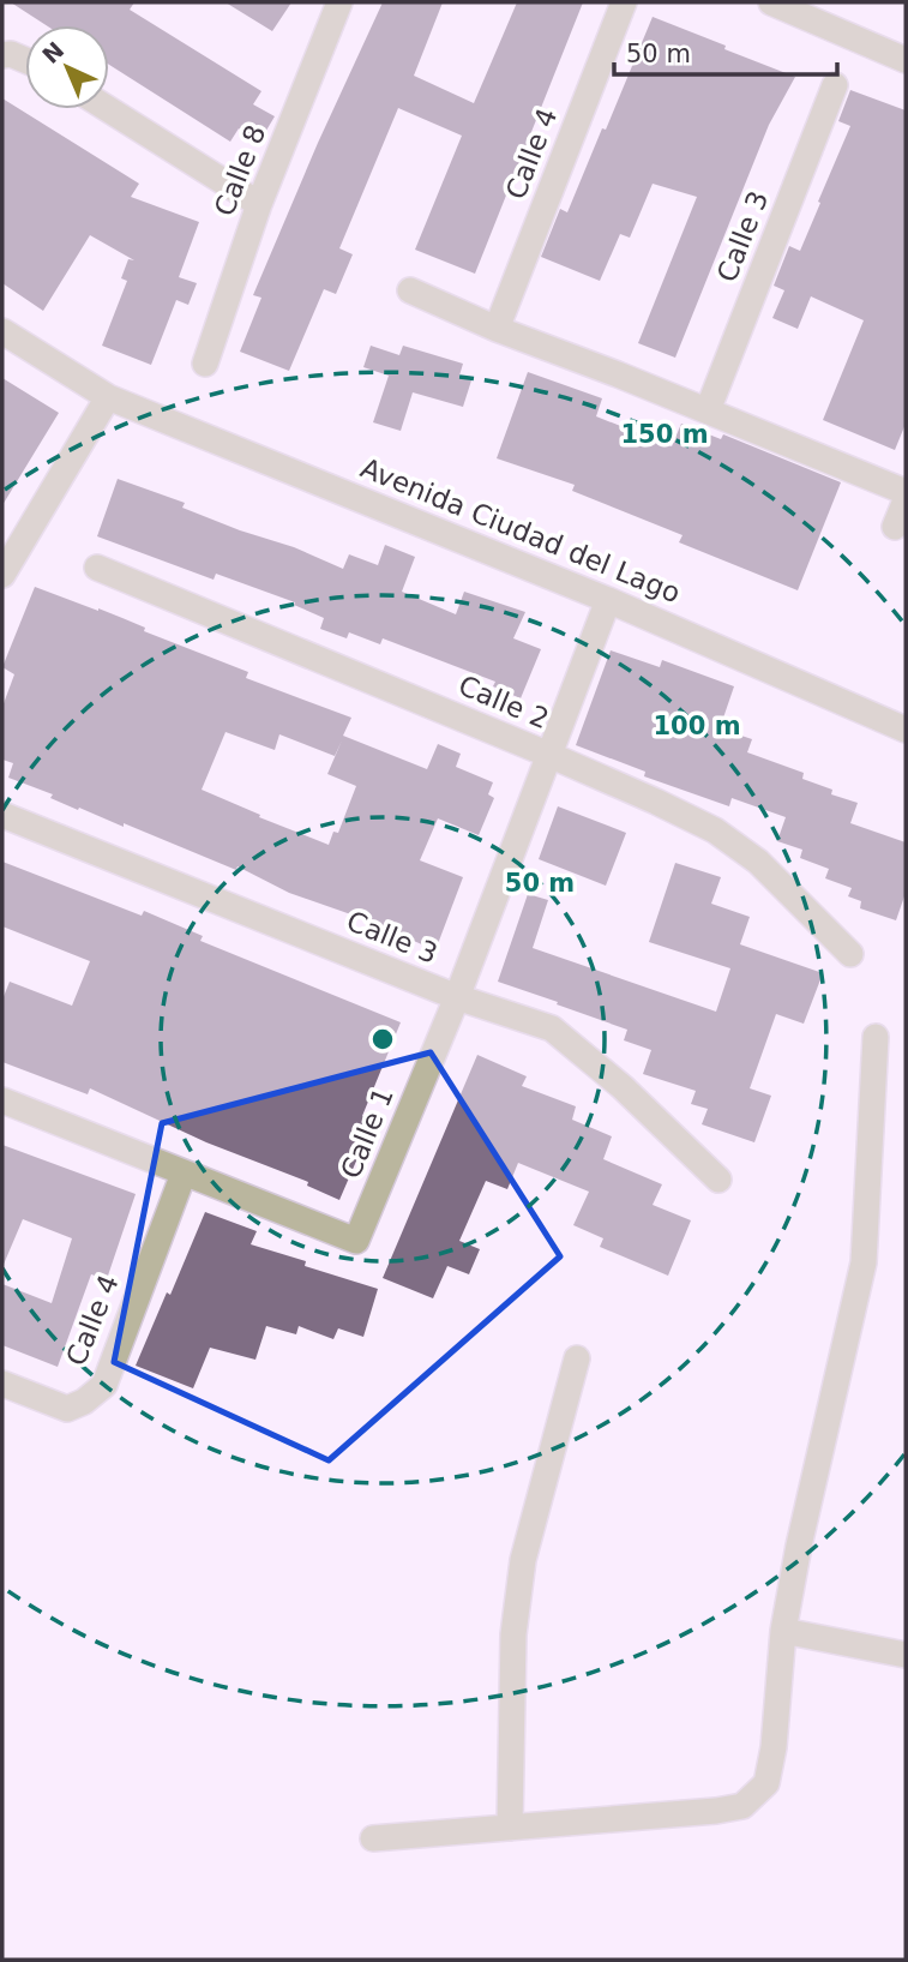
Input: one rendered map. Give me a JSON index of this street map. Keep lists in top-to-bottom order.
{
  "streets": {
    "street": [
      "Calle 4",
      "Calle 8",
      "Calle 3",
      "Avenida Ciudad del Lago",
      "Calle 2",
      "Calle 1"
    ]
  },
  "crossings": [
    ["Calle 4", "Calle 1"],
    ["Calle 3", "Calle 1"],
    ["Avenida Ciudad del Lago", "Calle 1"],
    ["Calle 2", "Calle 1"]
  ],
  "scale_bar": "50 m",
  "north": "top left",
  "rings": ["150 m", "100 m", "50 m"]
}
